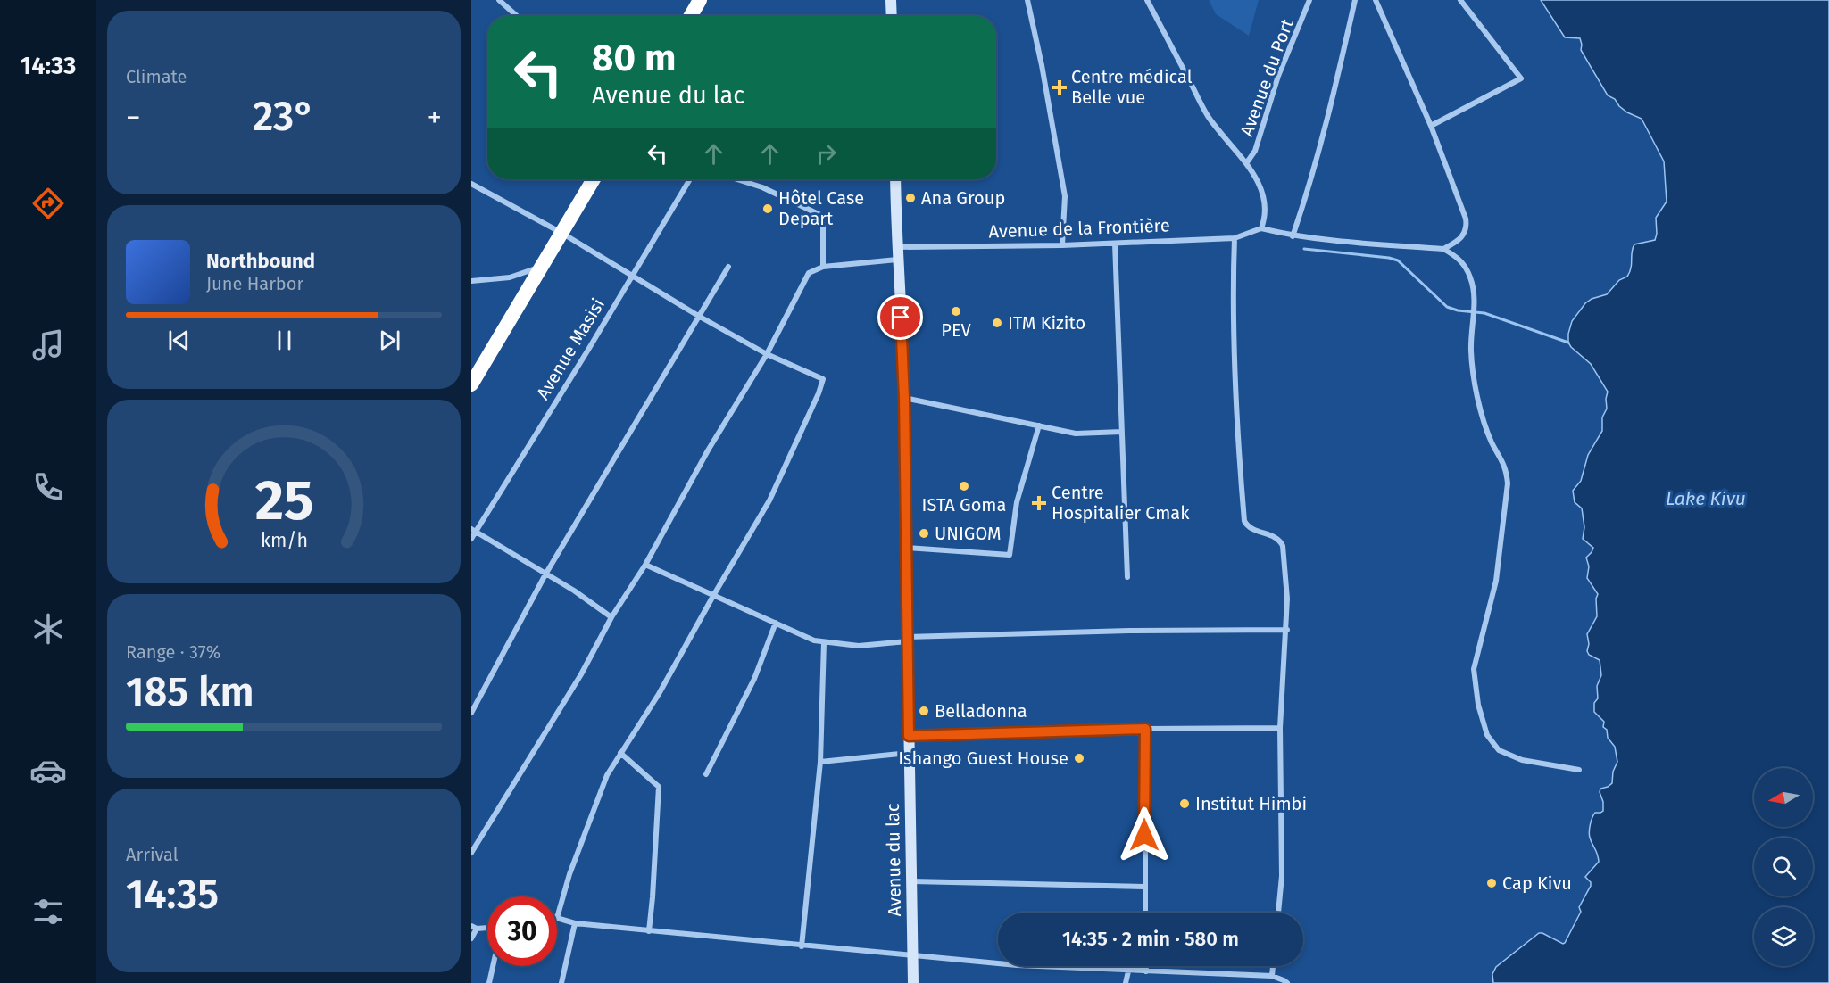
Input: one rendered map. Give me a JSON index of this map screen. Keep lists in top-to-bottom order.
{
  "streets": {
    "main road": ["Avenue du lac"],
    "street": ["Avenue du Port", "Avenue de la Frontière", "Avenue Masisi"]
  },
  "crossings": [
    ["Avenue de la Frontière", "Avenue du lac"]
  ],
  "water": ["Lake Kivu"],
  "places": {
    "health": ["Centre médical Belle vue", "Centre Hospitalier Cmak"],
    "other": [
      "Ana Group",
      "Hôtel Case Depart",
      "PEV",
      "ITM Kizito",
      "ISTA Goma",
      "UNIGOM",
      "Belladonna",
      "Ishango Guest House",
      "Institut Himbi",
      "Cap Kivu"
    ]
  },
  "north": "left",
  "page": {
    "tabs": "14:33",
    "tile": [
      "Climate",
      ["Range · 37%", "185 km"],
      ["Arrival", "14:35"]
    ],
    "turn": ["80 m", "Avenue du lac"],
    "heat": ["−", "23°", "+"],
    "song": ["Northbound", "June Harbor"],
    "limit": "30",
    "trip": "14:35 · 2 min · 580 m",
    "gauge": ["25", "km/h"]
  }
}
